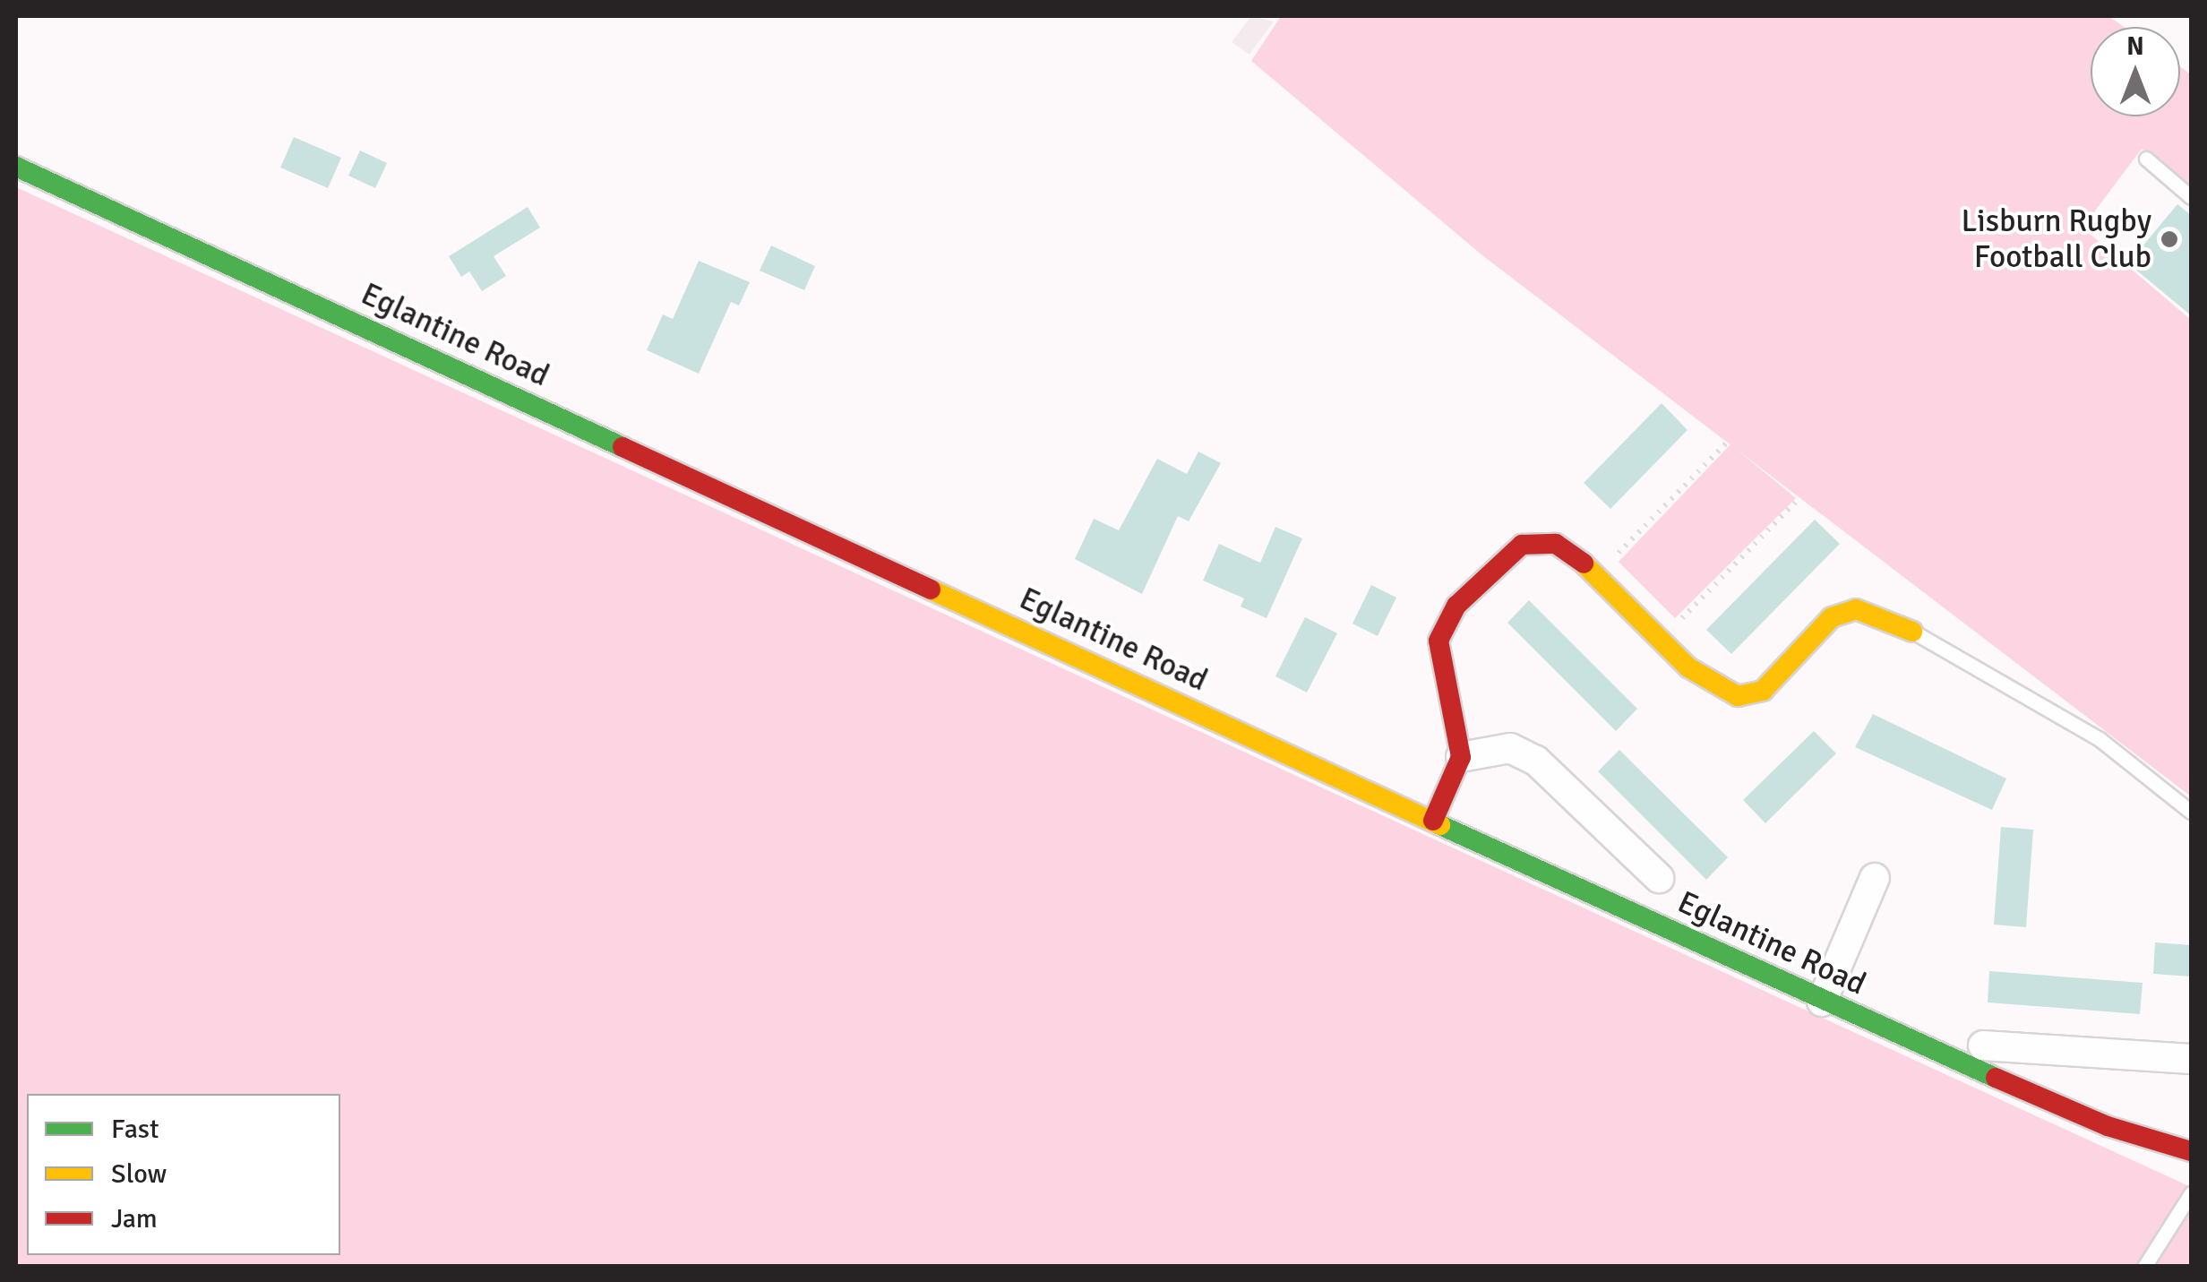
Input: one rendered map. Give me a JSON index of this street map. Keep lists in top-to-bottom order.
{
  "streets": {
    "street": ["Eglantine Road"]
  },
  "places": ["Lisburn Rugby Football Club"],
  "legend": ["Fast", "Slow", "Jam"],
  "north": "top"
}
